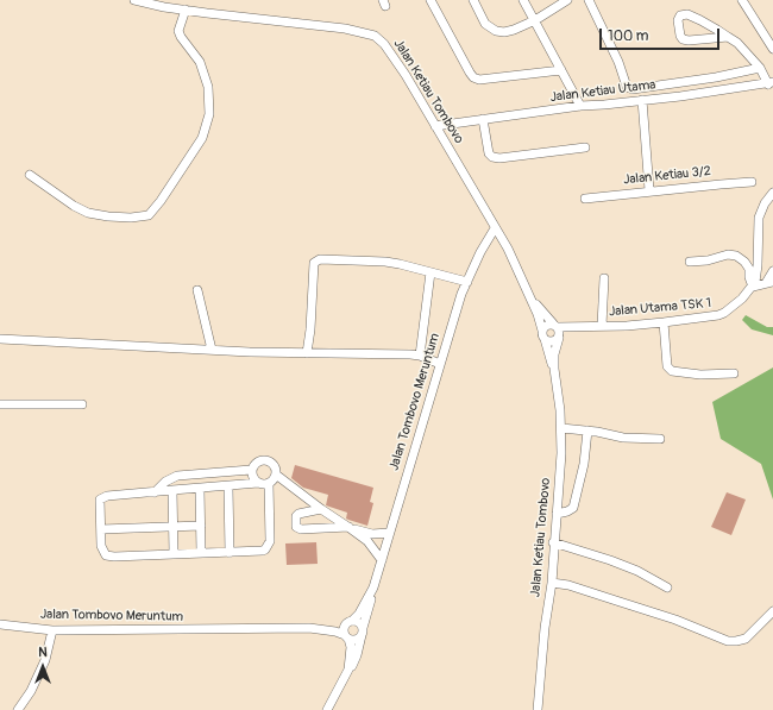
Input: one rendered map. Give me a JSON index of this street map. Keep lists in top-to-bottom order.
{
  "streets": {
    "street": [
      "Jalan Ketiau Tombovo",
      "Jalan Ketiau Utama",
      "Jalan Ketiau 3/2",
      "Jalan Utama TSK 1",
      "Jalan Tombovo Meruntum"
    ]
  },
  "crossings": [
    ["Jalan Ketiau Tombovo", "Jalan Ketiau Utama"],
    ["Jalan Ketiau Tombovo", "Jalan Utama TSK 1"],
    ["Jalan Ketiau Tombovo", "Jalan Tombovo Meruntum"]
  ],
  "scale_bar": "100 m",
  "north": "top"
}
